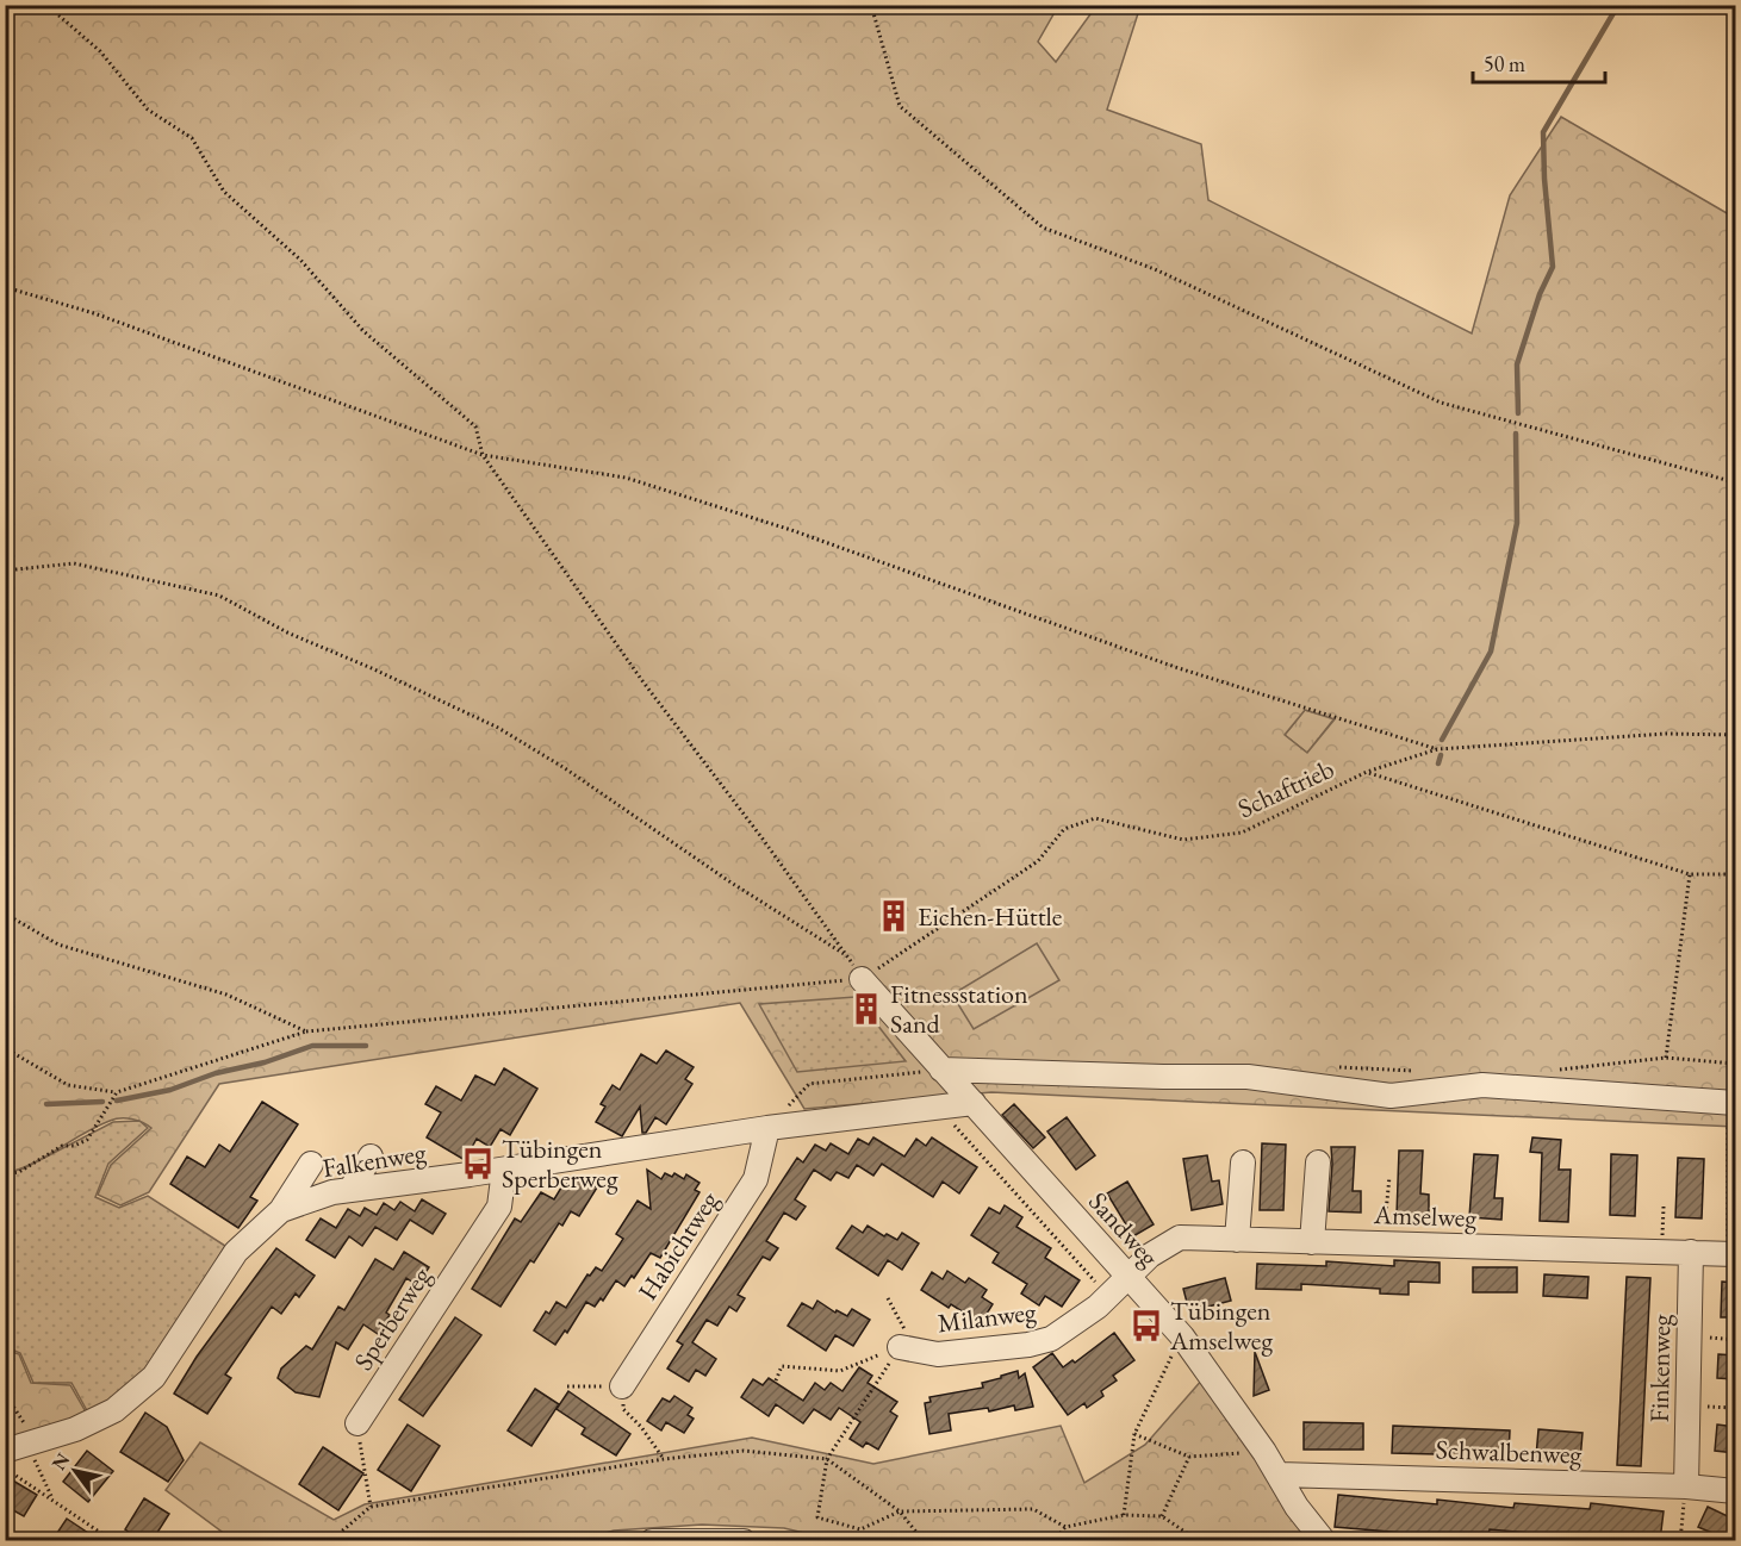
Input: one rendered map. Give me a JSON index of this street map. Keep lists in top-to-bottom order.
{
  "streets": {
    "street": [
      "Falkenweg",
      "Amselweg",
      "Sandweg",
      "Habichtweg",
      "Milanweg",
      "Sperberweg",
      "Finkenweg",
      "Schwalbenweg"
    ],
    "path": ["Schaftrieb"]
  },
  "crossings": [
    ["Schaftrieb", "Sandweg"],
    ["Falkenweg", "Sandweg"],
    ["Falkenweg", "Habichtweg"],
    ["Falkenweg", "Sperberweg"],
    ["Amselweg", "Sandweg"],
    ["Amselweg", "Milanweg"],
    ["Amselweg", "Finkenweg"],
    ["Sandweg", "Milanweg"],
    ["Sandweg", "Schwalbenweg"],
    ["Finkenweg", "Schwalbenweg"]
  ],
  "places": {
    "building": ["Eichen-Hüttle", "Fitnessstation Sand"],
    "bus stop": ["Tübingen Sperberweg", "Tübingen Amselweg"]
  },
  "scale_bar": "50 m",
  "north": "top left"
}
